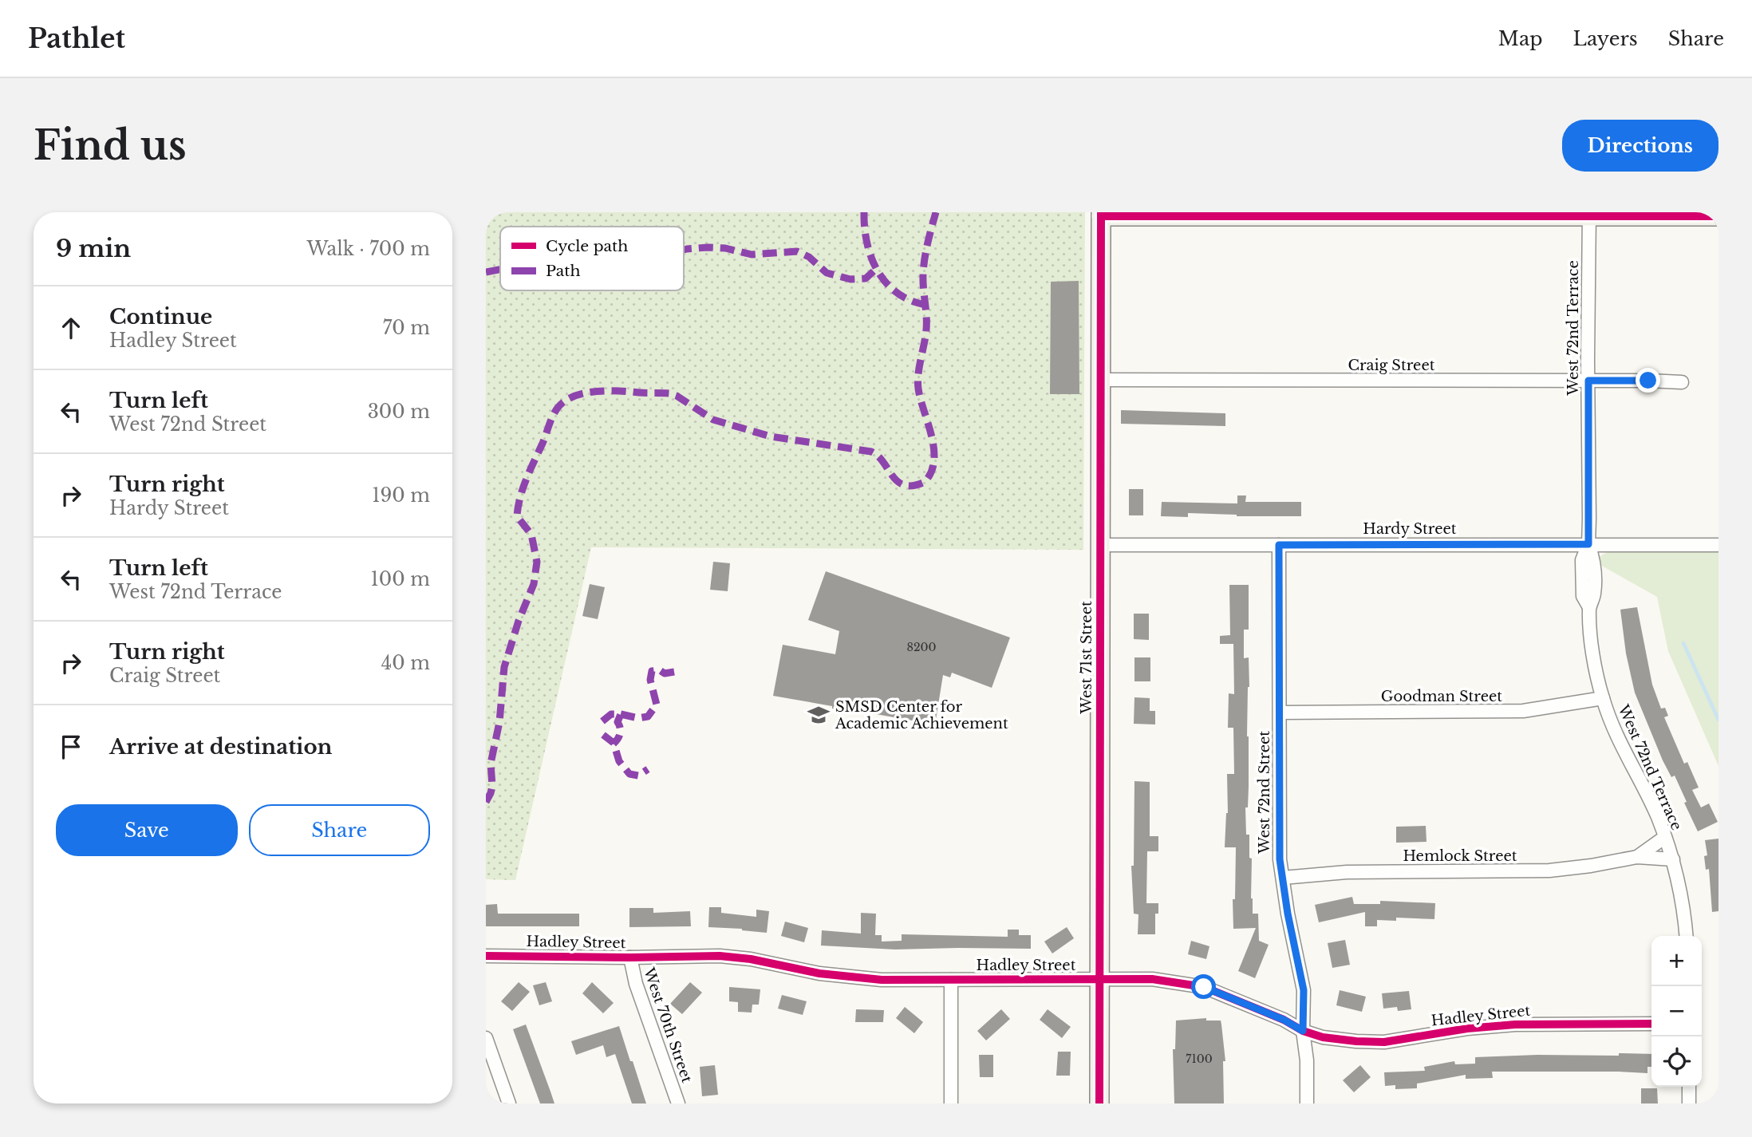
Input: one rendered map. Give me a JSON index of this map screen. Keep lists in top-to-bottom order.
{
  "streets": {
    "street": [
      "West 72nd Terrace",
      "Craig Street",
      "Hardy Street",
      "West 71st Street",
      "Goodman Street",
      "West 72nd Street",
      "Hemlock Street",
      "Hadley Street",
      "West 70th Street"
    ]
  },
  "crossings": [
    ["West 72nd Terrace", "Craig Street"],
    ["West 72nd Terrace", "Hardy Street"],
    ["West 72nd Terrace", "Goodman Street"],
    ["West 72nd Terrace", "Hemlock Street"],
    ["Craig Street", "West 71st Street"],
    ["Hardy Street", "West 71st Street"],
    ["Hardy Street", "West 72nd Street"],
    ["West 71st Street", "Hadley Street"],
    ["Goodman Street", "West 72nd Street"],
    ["West 72nd Street", "Hemlock Street"],
    ["West 72nd Street", "Hadley Street"],
    ["Hadley Street", "West 70th Street"]
  ],
  "places": {
    "school or university": ["SMSD Center for Academic Achievement"]
  },
  "house_numbers": ["8200", "7100"],
  "legend": ["Cycle path", "Path"],
  "page": {
    "header": "Pathlet",
    "nav": ["Map", "Layers", "Share"],
    "buttons": [
      "Directions",
      ["Save", "Share"]
    ],
    "title": "Find us",
    "heading": ["9 min", "Walk · 700 m"],
    "list": [
      ["Continue", "Hadley Street", "70 m"],
      ["Turn left", "West 72nd Street", "300 m"],
      ["Turn right", "Hardy Street", "190 m"],
      ["Turn left", "West 72nd Terrace", "100 m"],
      ["Turn right", "Craig Street", "40 m"],
      "Arrive at destination"
    ],
    "map_buttons": ["+", "−"]
  }
}
